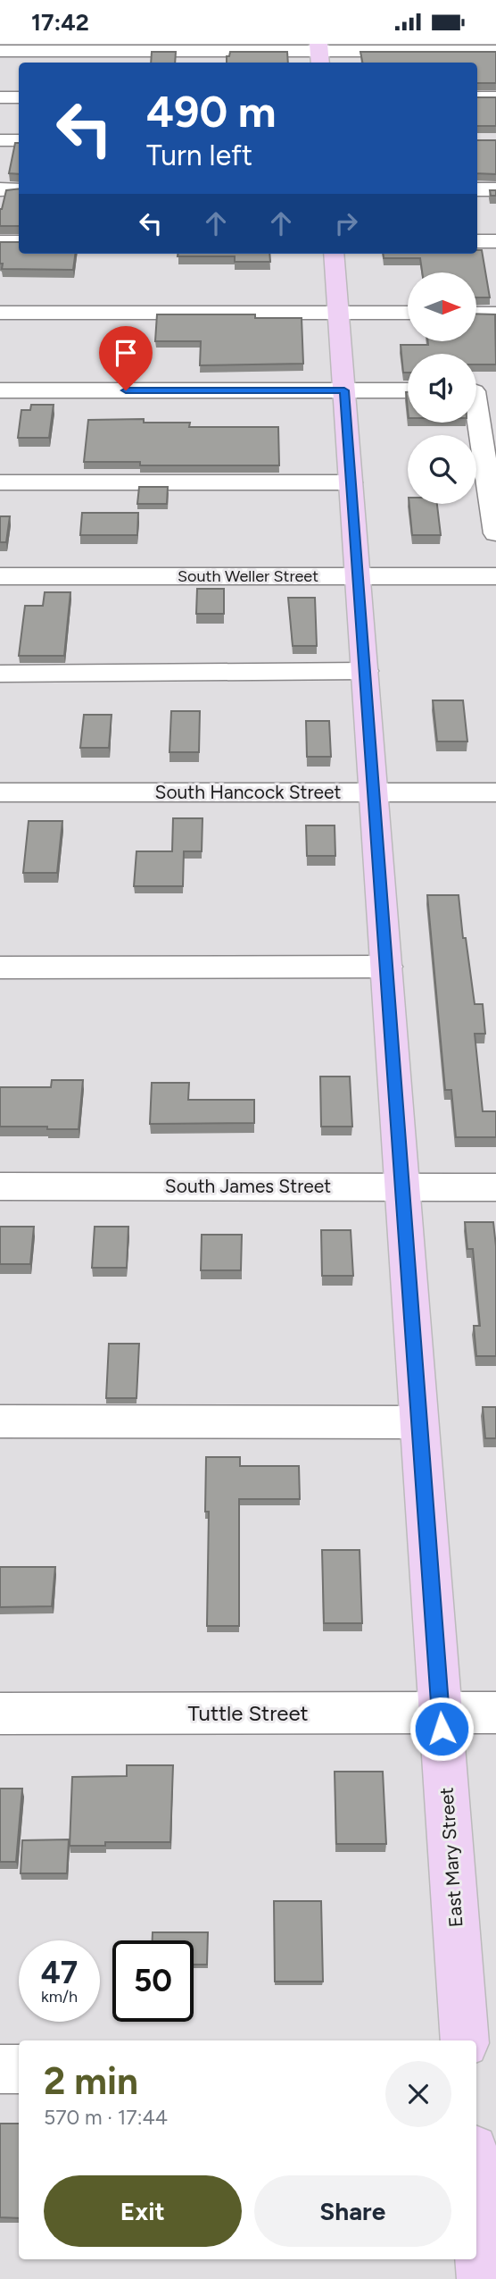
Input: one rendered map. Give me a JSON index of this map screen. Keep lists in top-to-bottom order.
{
  "streets": {
    "main road": ["East Mary Street"],
    "street": [
      "South Weller Street",
      "South Hancock Street",
      "South James Street",
      "Tuttle Street"
    ]
  },
  "crossings": [
    ["South Weller Street", "East Mary Street"],
    ["South Hancock Street", "East Mary Street"],
    ["South James Street", "East Mary Street"],
    ["Tuttle Street", "East Mary Street"]
  ],
  "north": "right",
  "page": {
    "status": "17:42",
    "turn": ["490 m", "Turn left"],
    "speed": "47 km/h",
    "limit": "50",
    "heading": ["2 min", "570 m · 17:44"],
    "buttons": ["Exit", "Share"]
  }
}
